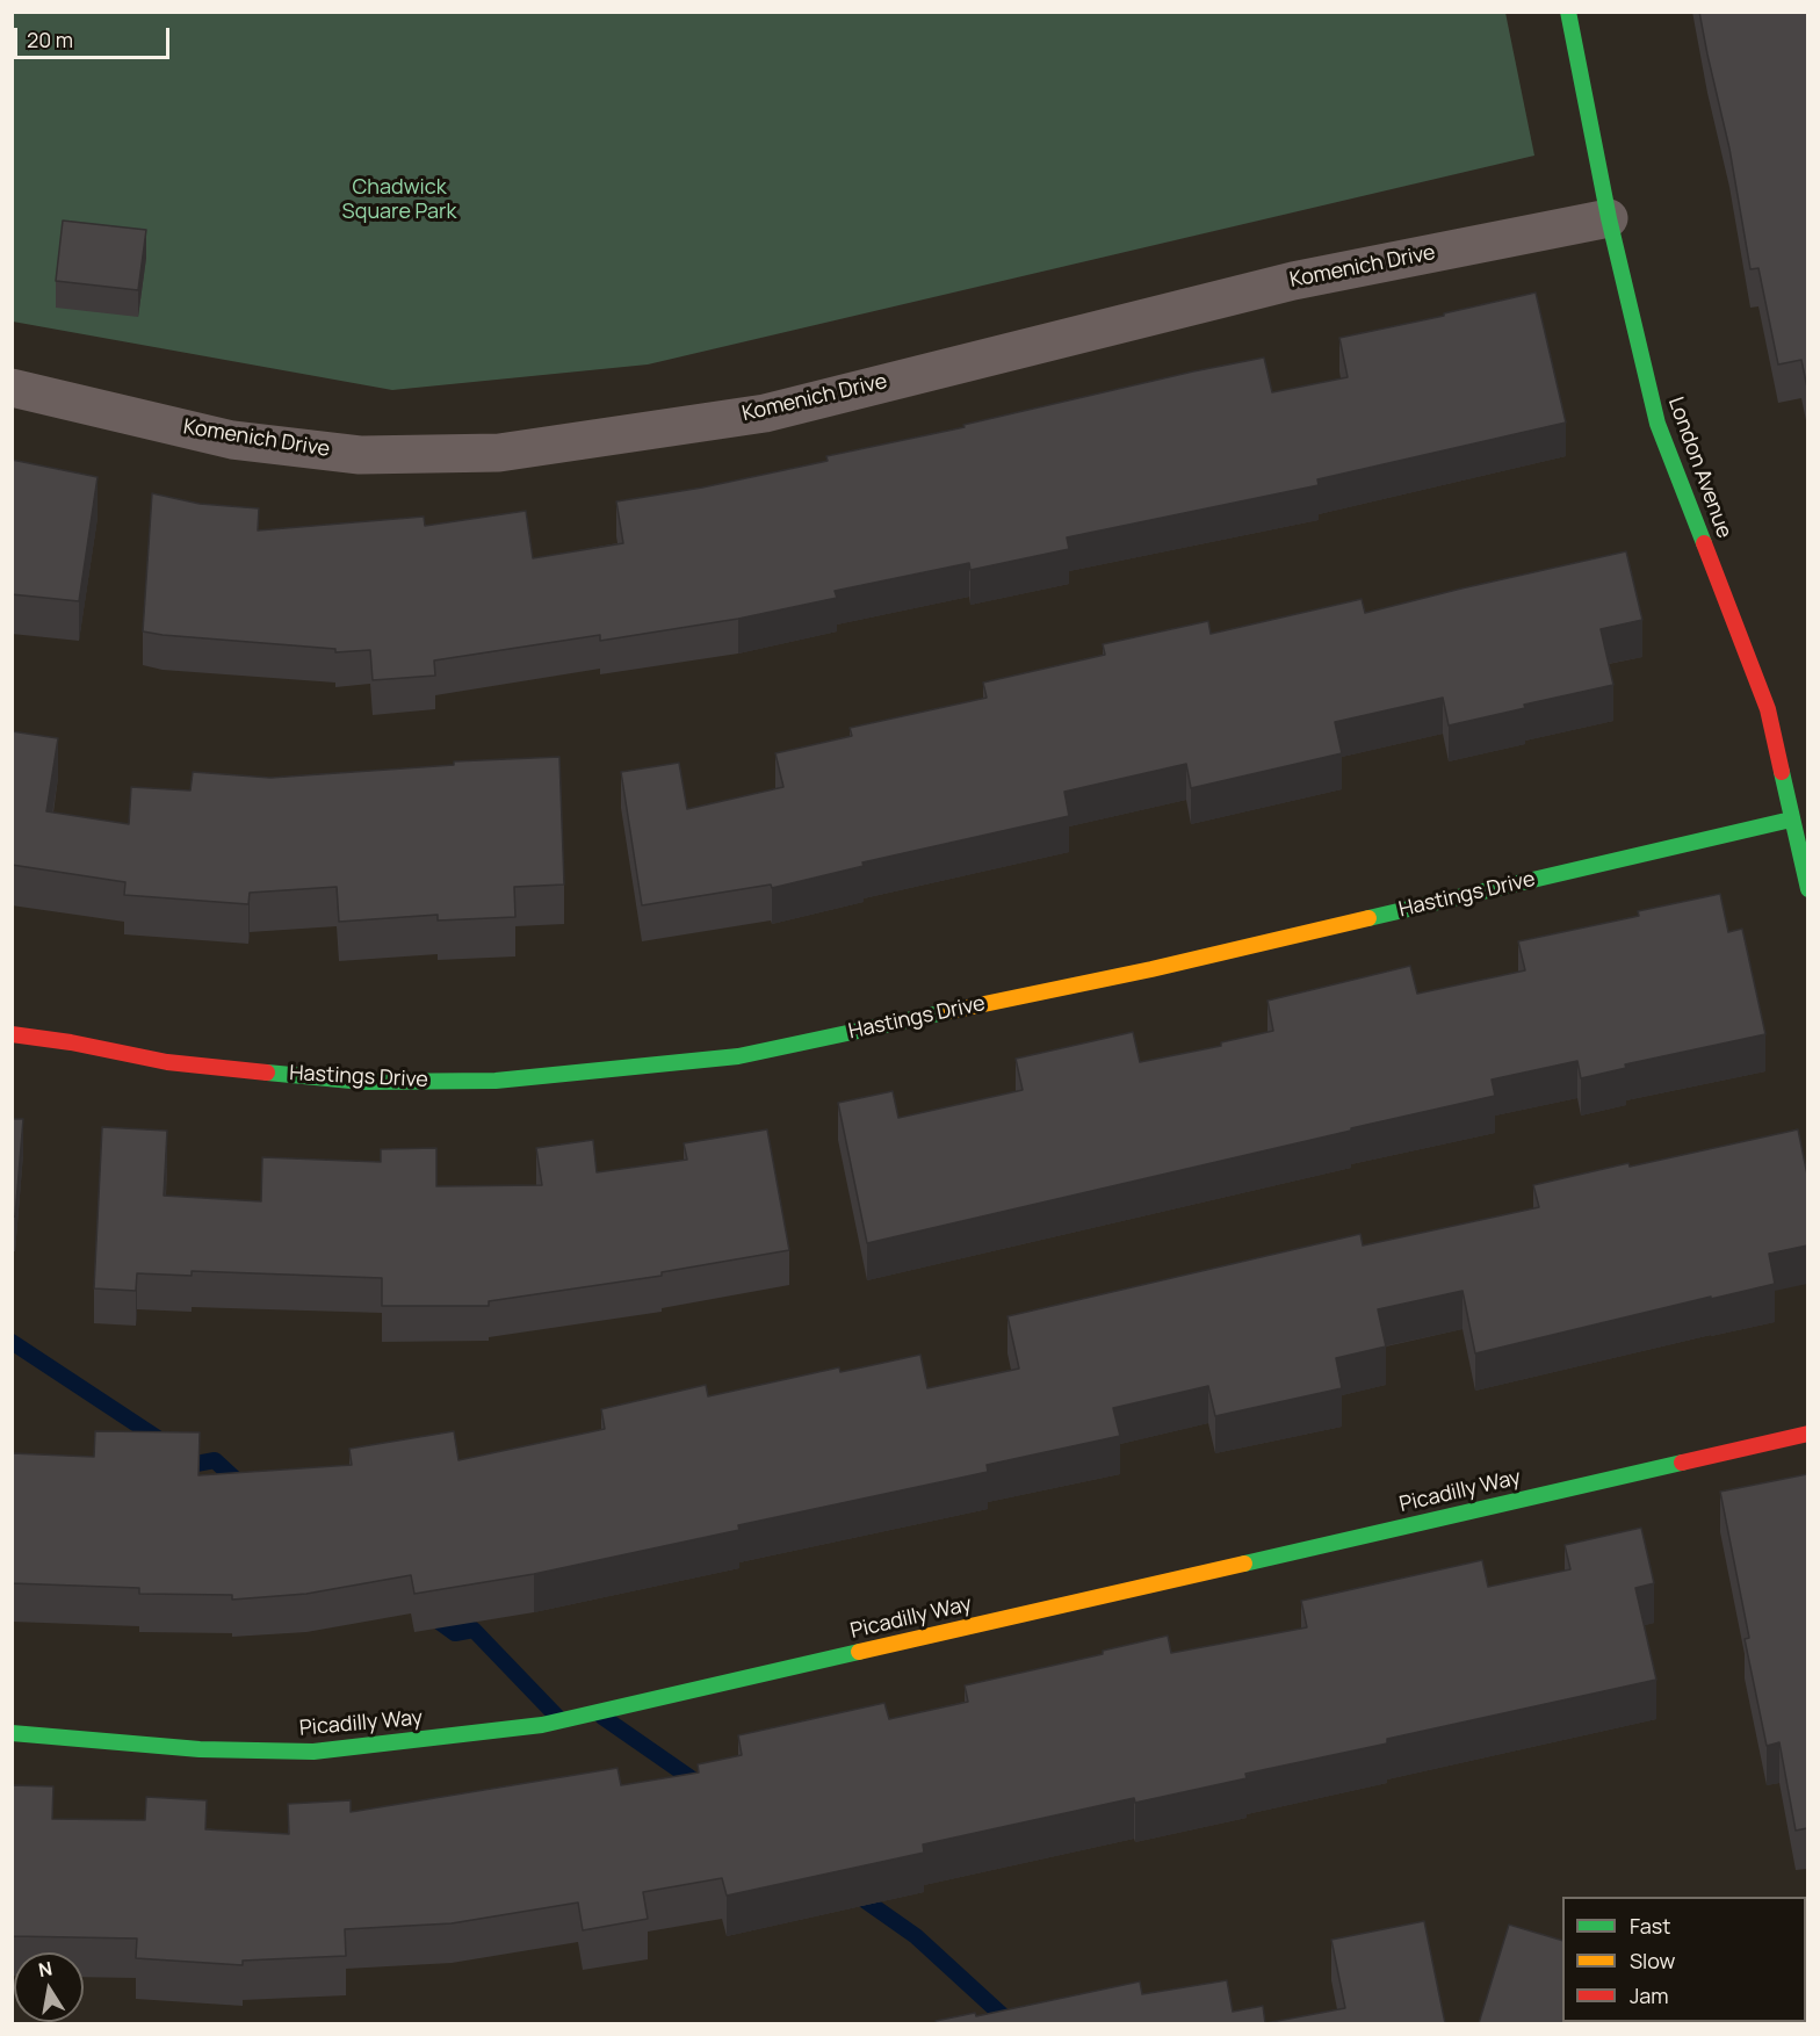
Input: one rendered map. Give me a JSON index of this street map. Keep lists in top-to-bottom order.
{
  "streets": {
    "street": [
      "Komenich Drive",
      "London Avenue",
      "Hastings Drive",
      "Picadilly Way"
    ]
  },
  "crossings": [
    ["Komenich Drive", "London Avenue"],
    ["London Avenue", "Hastings Drive"]
  ],
  "parks": ["Chadwick Square Park"],
  "legend": ["Fast", "Slow", "Jam"],
  "scale_bar": "20 m",
  "north": "top"
}
